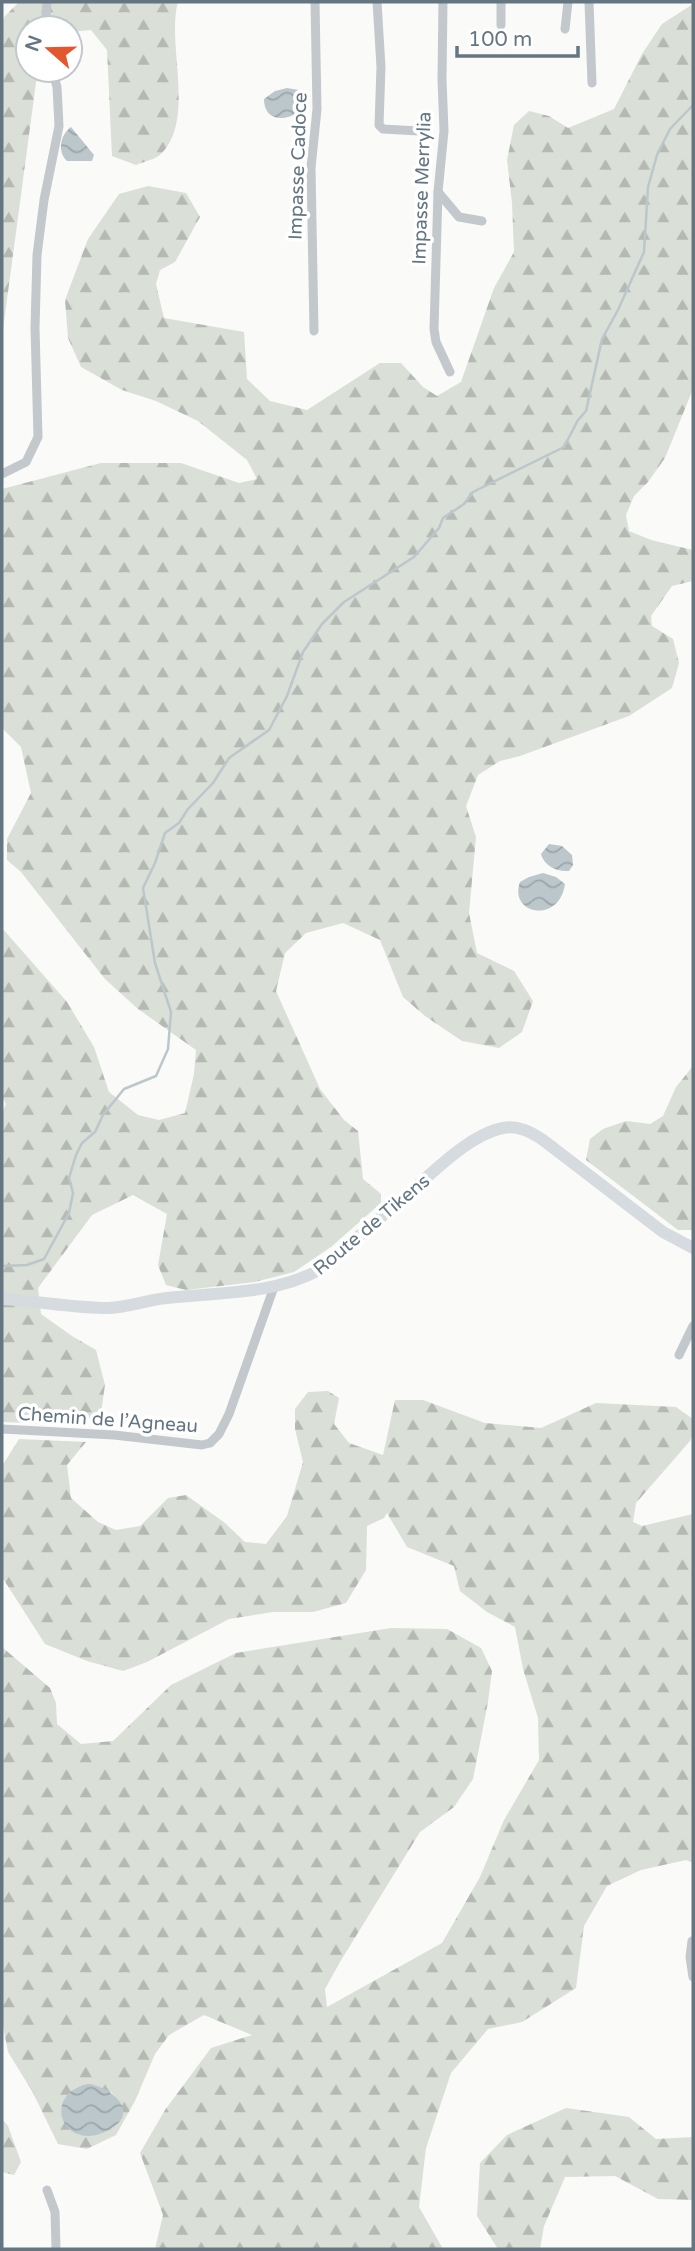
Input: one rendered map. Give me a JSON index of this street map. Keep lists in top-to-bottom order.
{
  "streets": {
    "street": [
      "Impasse Cadoce",
      "Impasse Merrylia",
      "Route de Tikens",
      "Chemin de l’Agneau"
    ]
  },
  "crossings": [
    ["Route de Tikens", "Chemin de l’Agneau"]
  ],
  "scale_bar": "100 m",
  "north": "left"
}
